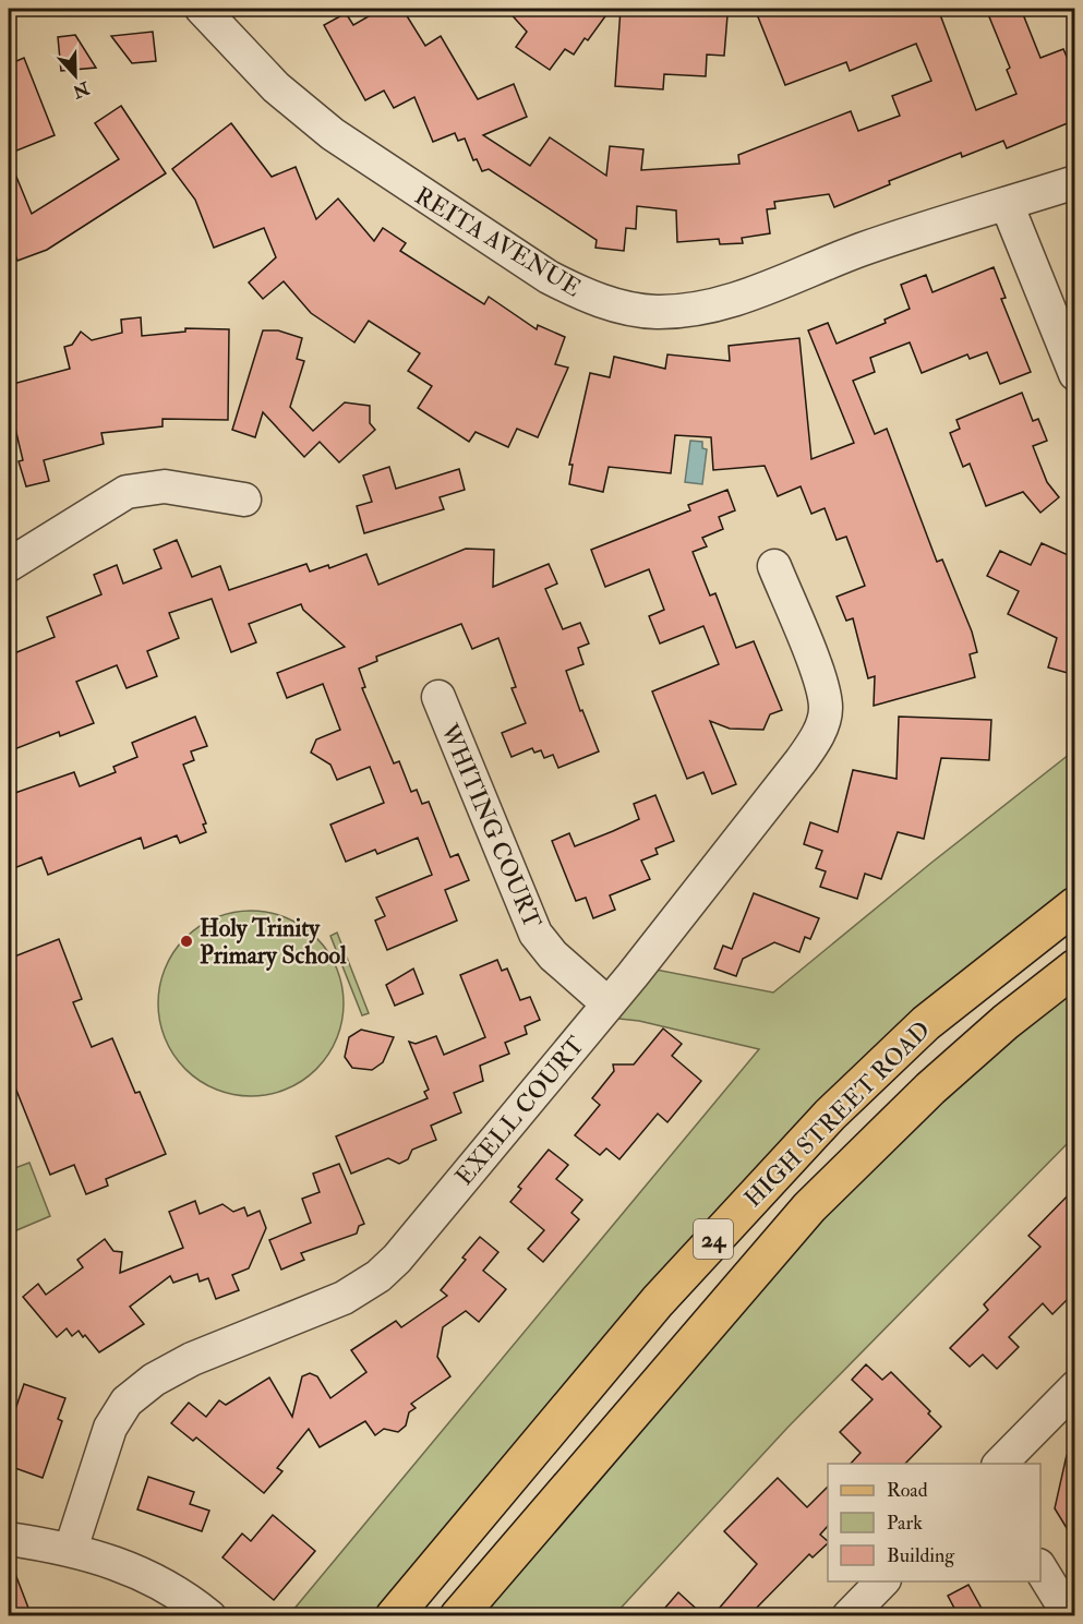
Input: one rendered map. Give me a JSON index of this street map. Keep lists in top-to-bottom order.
{
  "streets": {
    "main road": ["HIGH STREET ROAD", "24"],
    "street": ["REITA AVENUE", "WHITING COURT", "EXELL COURT"]
  },
  "crossings": [
    ["WHITING COURT", "EXELL COURT"]
  ],
  "places": ["Holy Trinity Primary School"],
  "legend": ["Road", "Park", "Building"],
  "north": "bottom"
}
